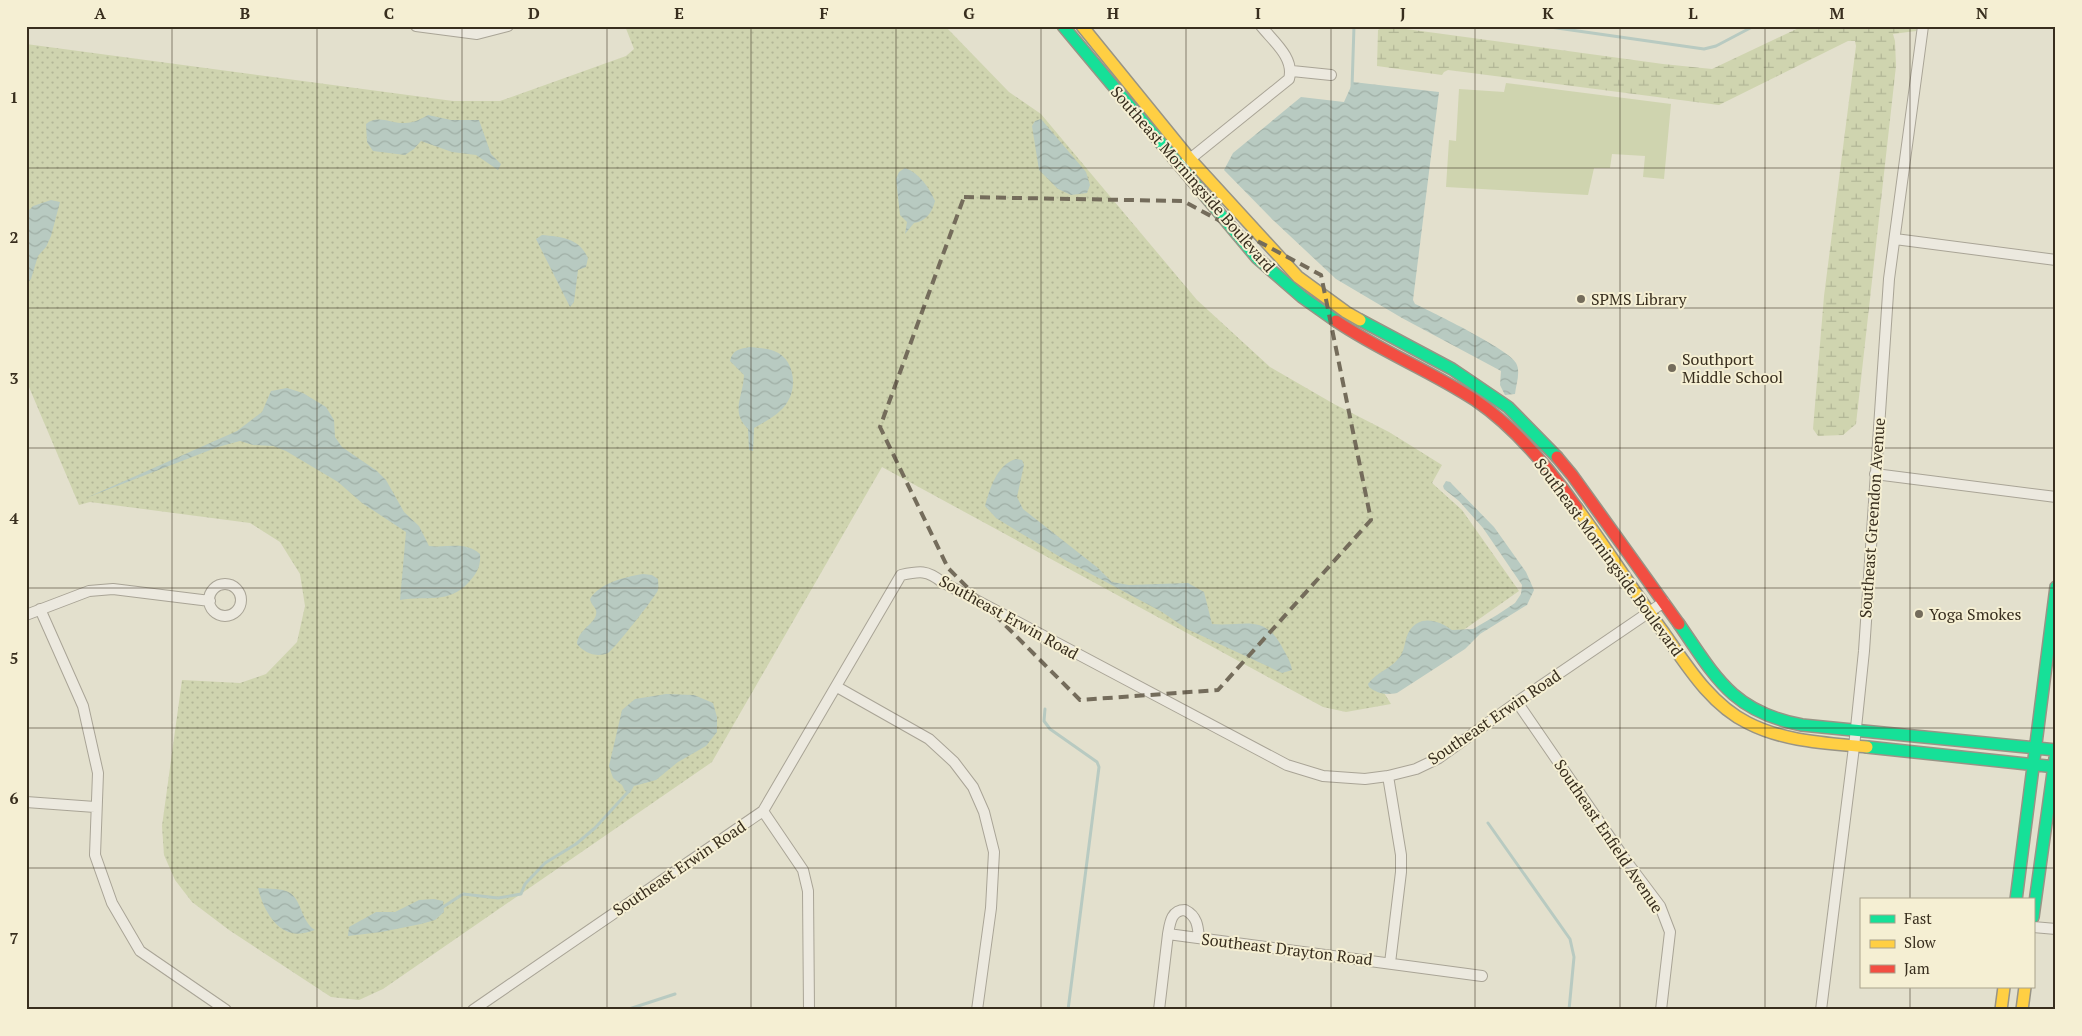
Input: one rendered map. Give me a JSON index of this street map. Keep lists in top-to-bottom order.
{
  "streets": {
    "street": [
      "Southeast Morningside Boulevard",
      "Southeast Greendon Avenue",
      "Southeast Erwin Road",
      "Southeast Enfield Avenue",
      "Southeast Drayton Road"
    ]
  },
  "crossings": [
    ["Southeast Morningside Boulevard", "Southeast Greendon Avenue"],
    ["Southeast Morningside Boulevard", "Southeast Erwin Road"],
    ["Southeast Erwin Road", "Southeast Enfield Avenue"]
  ],
  "places": ["SPMS Library", "Southport Middle School", "Yoga Smokes"],
  "legend": ["Fast", "Slow", "Jam"],
  "grid": {
    "columns": [
      "A",
      "B",
      "C",
      "D",
      "E",
      "F",
      "G",
      "H",
      "I",
      "J",
      "K",
      "L",
      "M",
      "N"
    ],
    "rows": [
      "1",
      "2",
      "3",
      "4",
      "5",
      "6",
      "7"
    ]
  }
}
